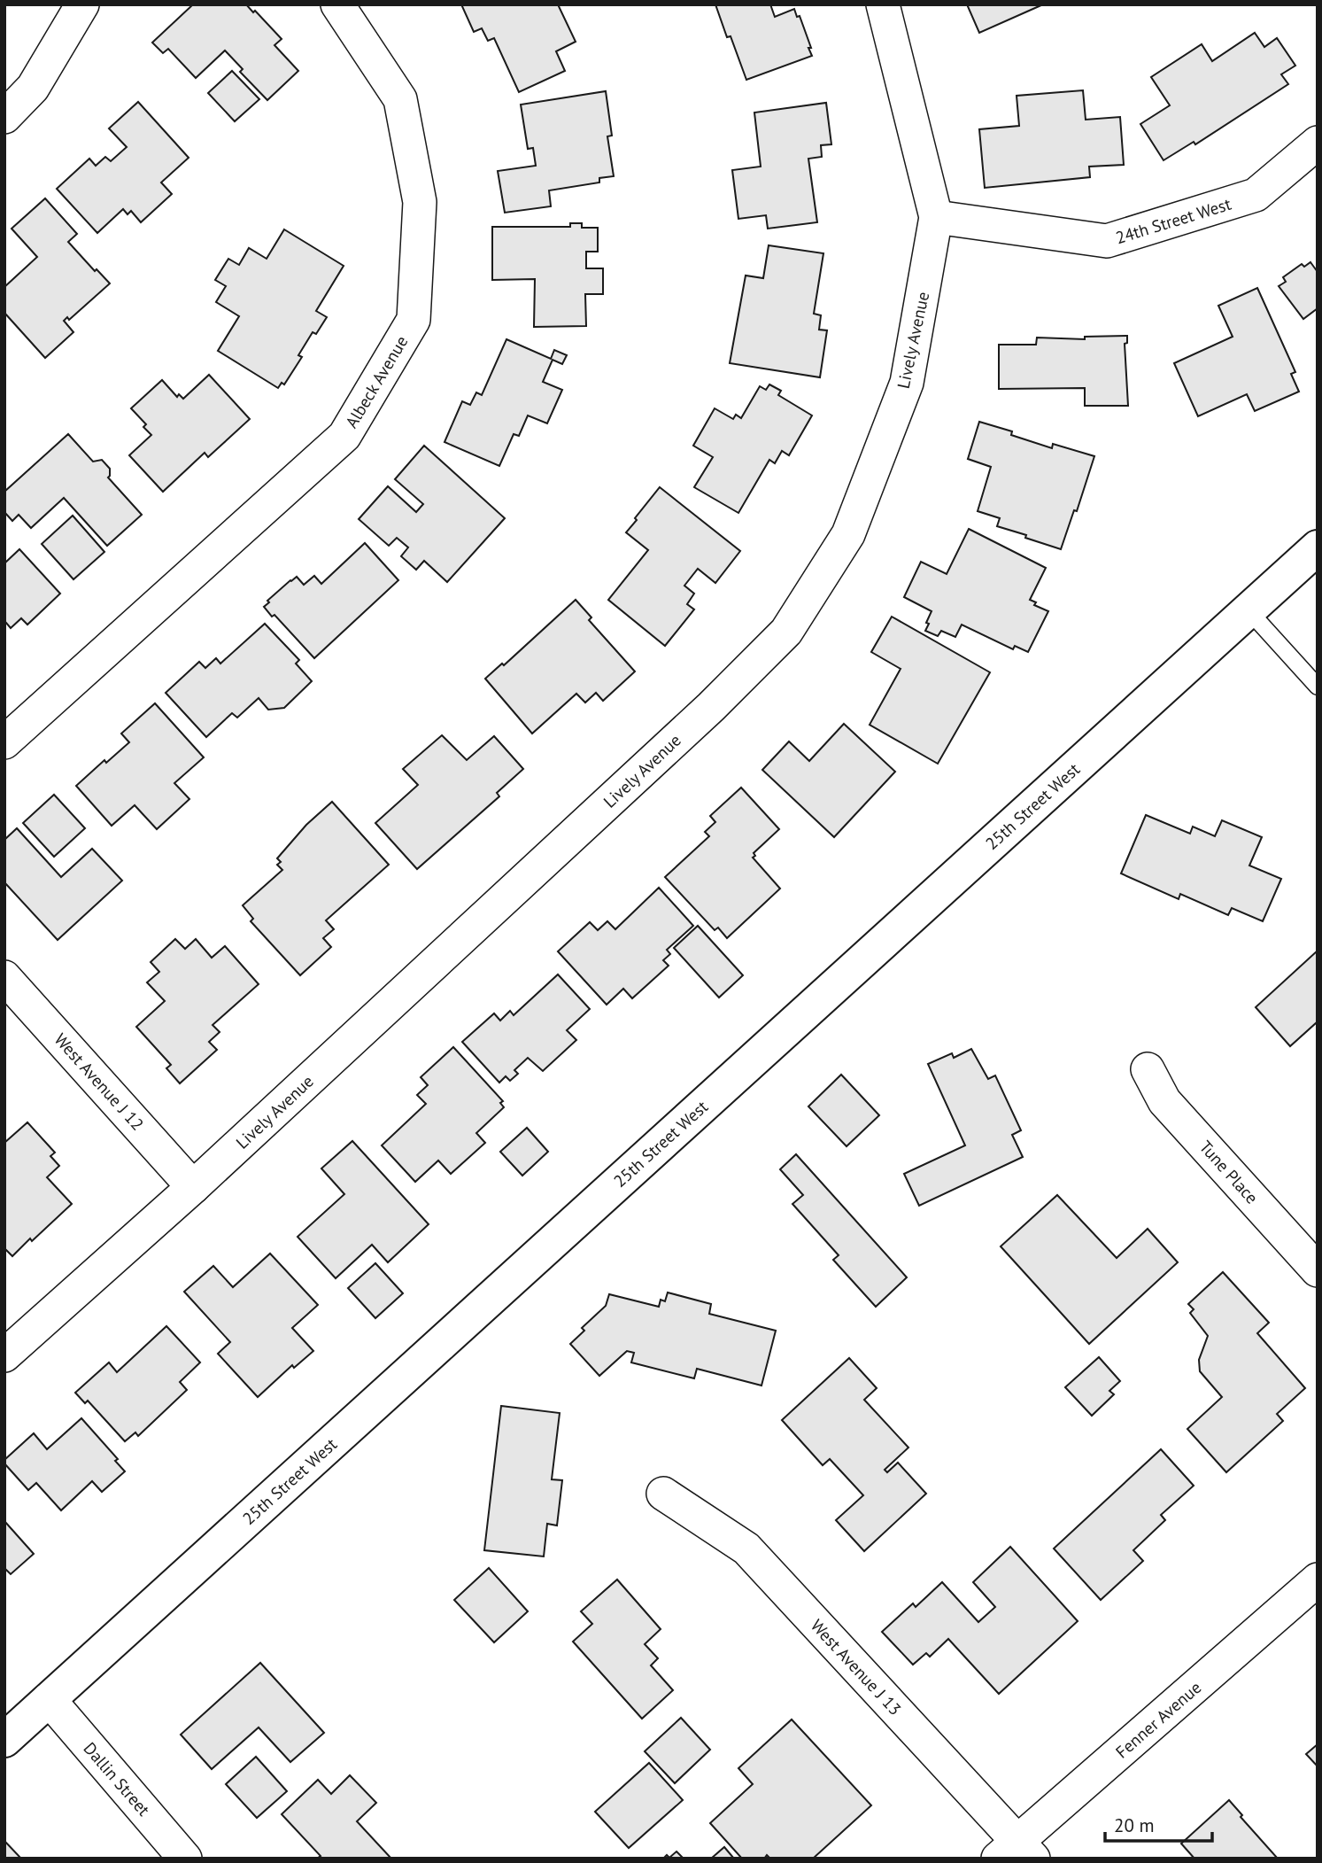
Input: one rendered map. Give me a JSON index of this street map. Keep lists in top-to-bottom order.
{
  "streets": {
    "street": [
      "24th Street West",
      "Lively Avenue",
      "Albeck Avenue",
      "25th Street West",
      "West Avenue J 12",
      "Tune Place",
      "West Avenue J 13",
      "Fenner Avenue",
      "Dallin Street"
    ]
  },
  "crossings": [
    ["24th Street West", "Lively Avenue"],
    ["Lively Avenue", "West Avenue J 12"],
    ["25th Street West", "Dallin Street"],
    ["West Avenue J 13", "Fenner Avenue"]
  ],
  "scale_bar": "20 m"
}
